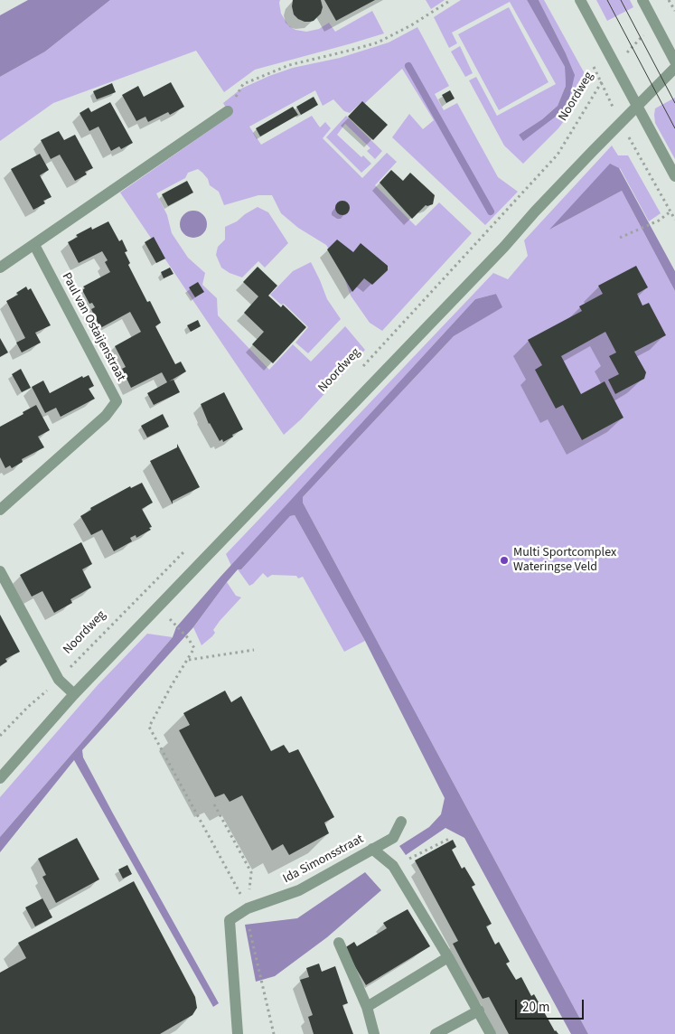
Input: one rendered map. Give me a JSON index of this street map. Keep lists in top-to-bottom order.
{
  "streets": {
    "street": ["Paul van Ostaijenstraat", "Ida Simonsstraat"],
    "path": ["Noordweg"]
  },
  "places": ["Multi Sportcomplex Wateringse Veld"],
  "scale_bar": "20 m"
}
